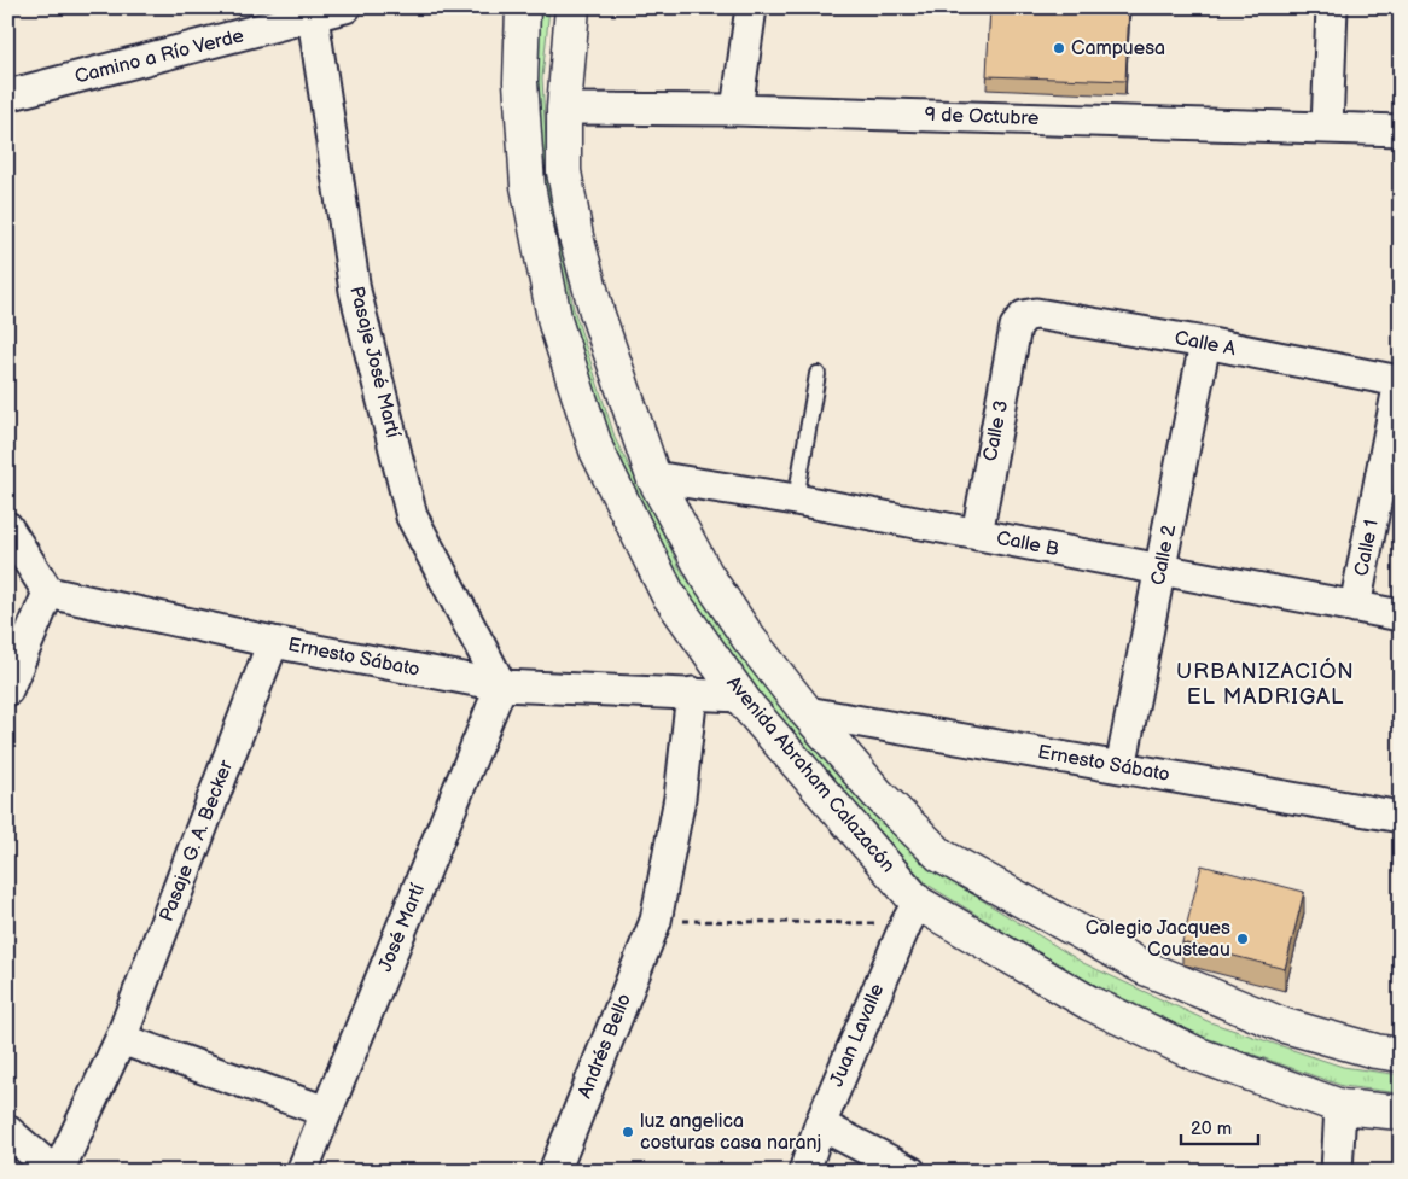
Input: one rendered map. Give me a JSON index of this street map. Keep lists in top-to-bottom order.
{
  "streets": {
    "main road": ["Avenida Abraham Calazacón"],
    "street": [
      "Camino a Río Verde",
      "9 de Octubre",
      "Calle A",
      "Pasaje José Martí",
      "Calle 3",
      "Calle B",
      "Calle 1",
      "Calle 2",
      "Ernesto Sábato",
      "Pasaje G. A. Becker",
      "José Martí",
      "Juan Lavalle",
      "Andrés Bello"
    ]
  },
  "crossings": [
    ["Camino a Río Verde", "Pasaje José Martí"],
    ["9 de Octubre", "Avenida Abraham Calazacón"],
    ["Calle A", "Calle 3"],
    ["Calle A", "Calle 1"],
    ["Calle A", "Calle 2"],
    ["Pasaje José Martí", "Ernesto Sábato"],
    ["Pasaje José Martí", "José Martí"],
    ["Calle 3", "Calle B"],
    ["Calle B", "Calle 1"],
    ["Calle B", "Calle 2"],
    ["Calle B", "Avenida Abraham Calazacón"],
    ["Calle 2", "Ernesto Sábato"],
    ["Ernesto Sábato", "Avenida Abraham Calazacón"],
    ["Ernesto Sábato", "Pasaje G. A. Becker"],
    ["Ernesto Sábato", "José Martí"],
    ["Ernesto Sábato", "Andrés Bello"],
    ["Avenida Abraham Calazacón", "Juan Lavalle"]
  ],
  "districts": ["URBANIZACIÓN EL MADRIGAL"],
  "places": ["Campuesa", "Colegio Jacques Cousteau", "luz angelica costuras casa naranj"],
  "scale_bar": "20 m"
}
